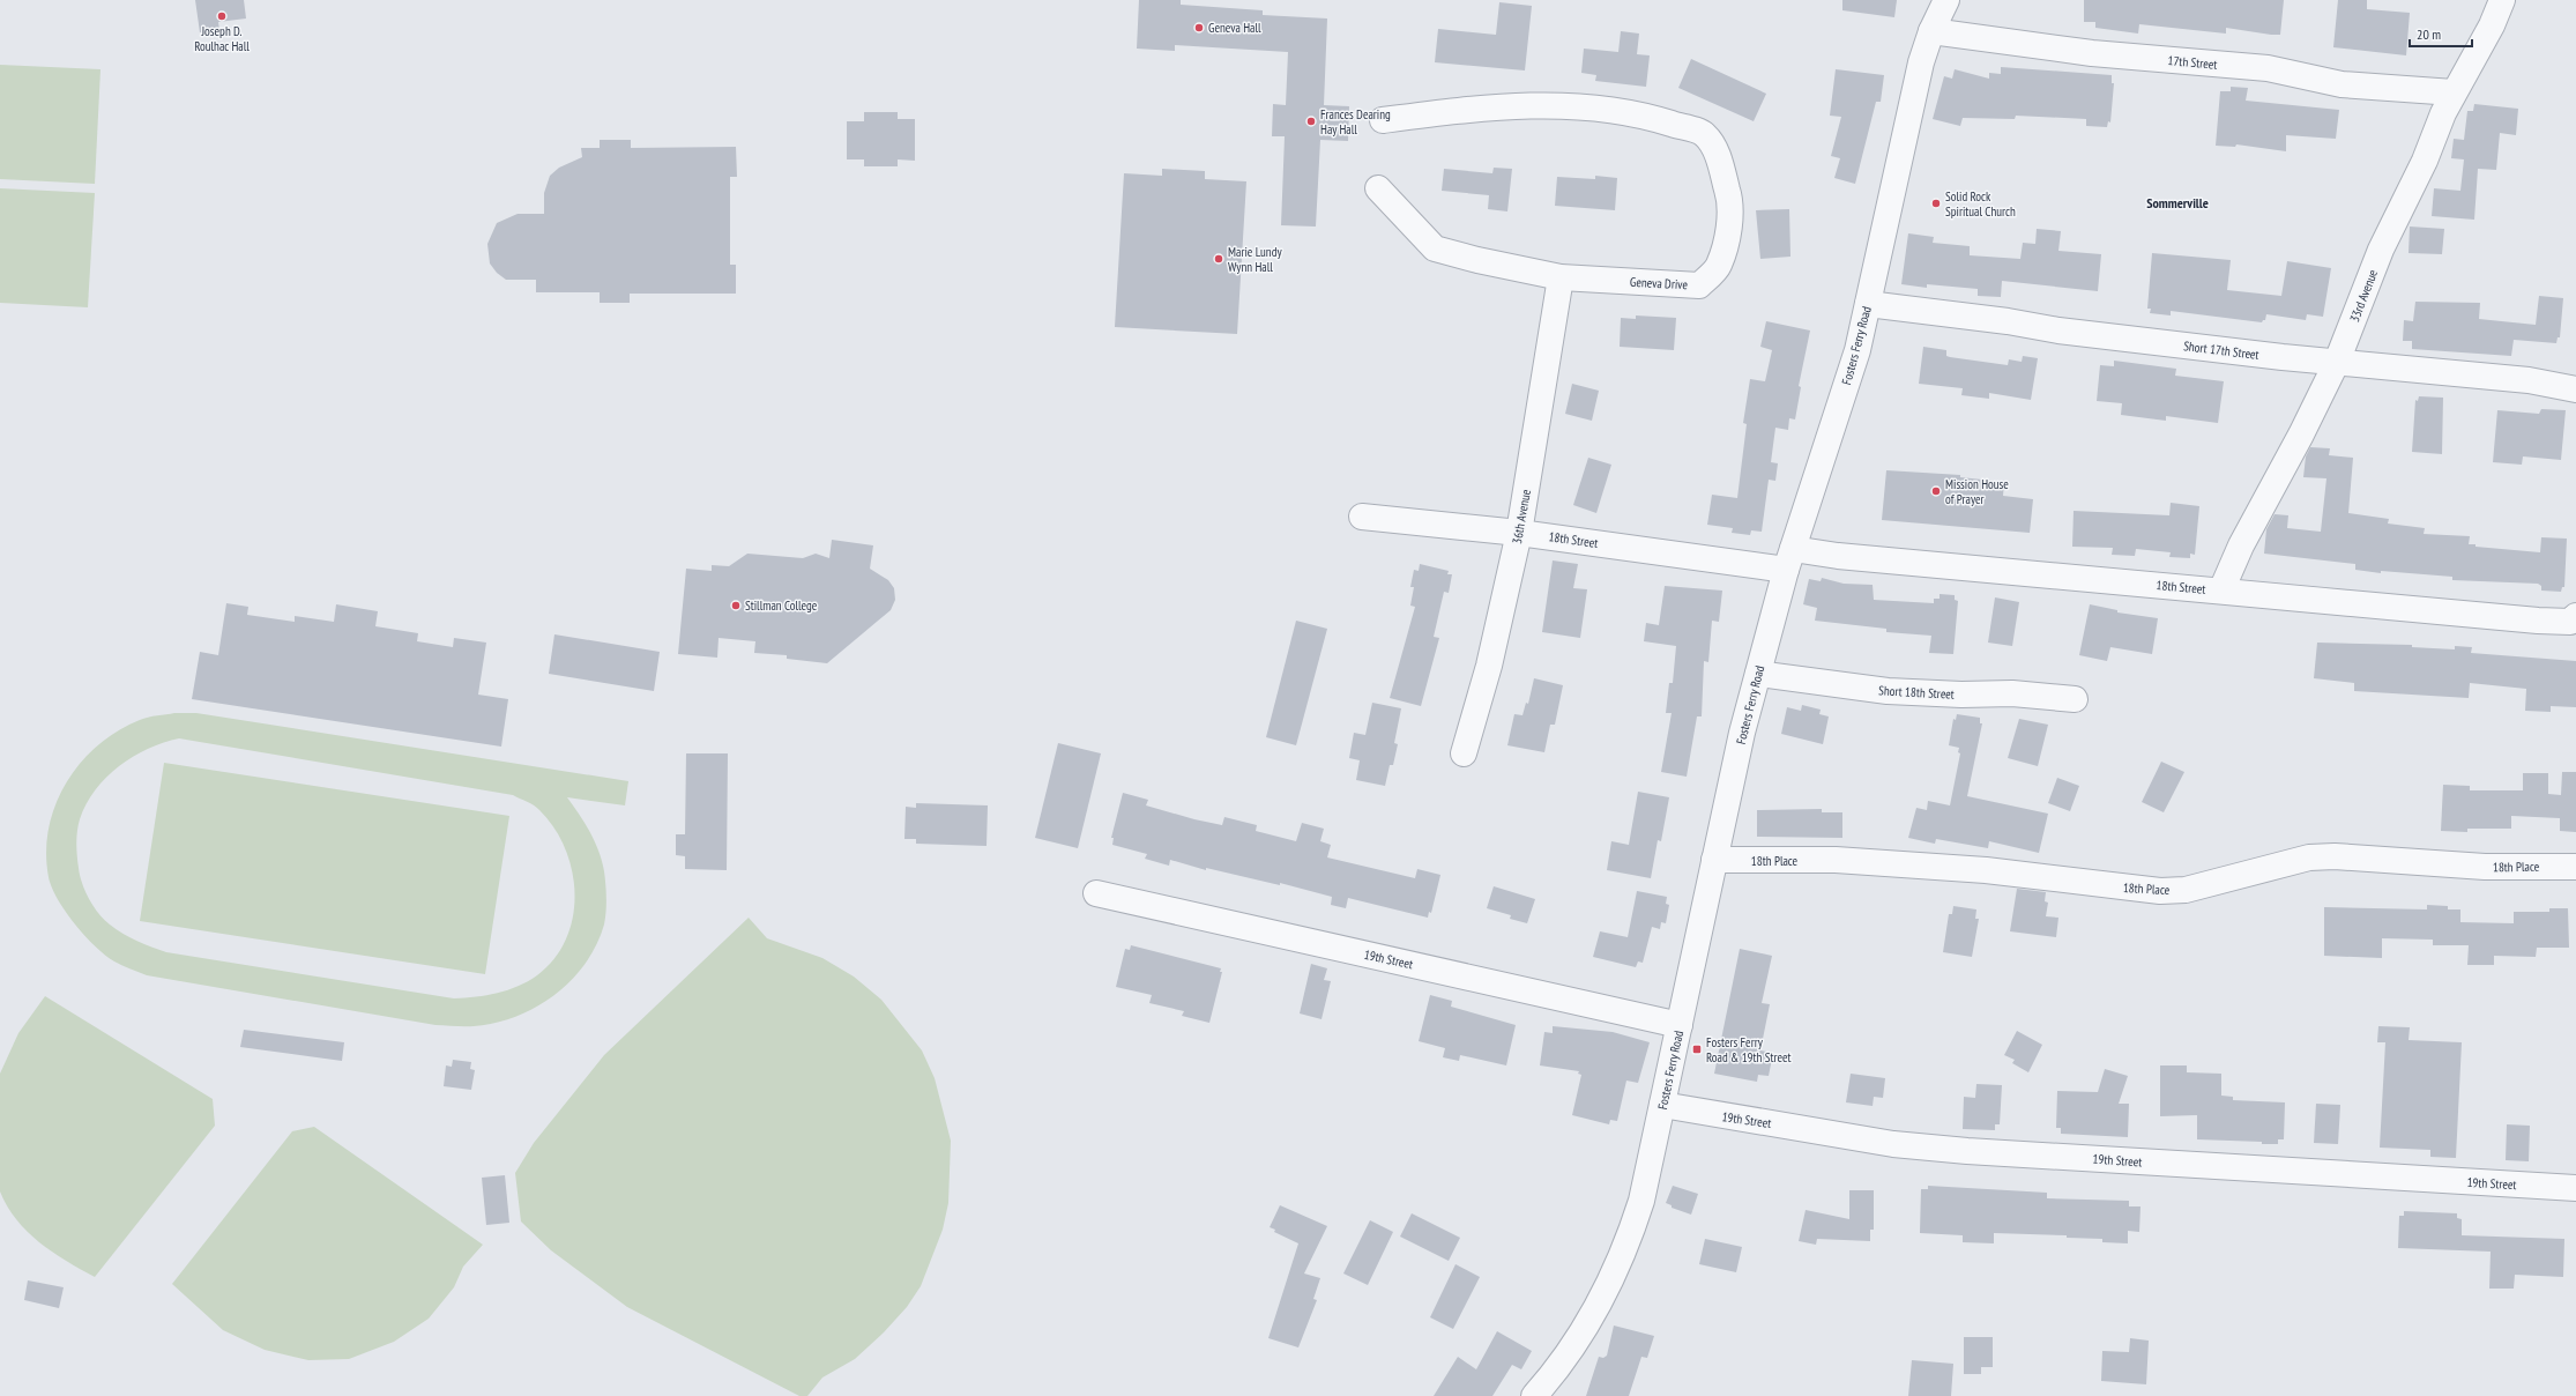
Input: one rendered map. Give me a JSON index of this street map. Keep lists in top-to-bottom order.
{
  "streets": {
    "street": [
      "17th Street",
      "Geneva Drive",
      "33rd Avenue",
      "Fosters Ferry Road",
      "Short 17th Street",
      "36th Avenue",
      "18th Street",
      "Short 18th Street",
      "18th Place",
      "19th Street"
    ]
  },
  "crossings": [
    ["17th Street", "33rd Avenue"],
    ["17th Street", "Fosters Ferry Road"],
    ["Geneva Drive", "36th Avenue"],
    ["33rd Avenue", "Short 17th Street"],
    ["33rd Avenue", "18th Street"],
    ["Fosters Ferry Road", "Short 17th Street"],
    ["Fosters Ferry Road", "18th Street"],
    ["Fosters Ferry Road", "Short 18th Street"],
    ["Fosters Ferry Road", "18th Place"],
    ["Fosters Ferry Road", "19th Street"],
    ["36th Avenue", "18th Street"]
  ],
  "districts": ["Sommerville"],
  "places": {
    "other": [
      "Joseph D. Roulhac Hall",
      "Geneva Hall",
      "Frances Dearing Hay Hall",
      "Solid Rock Spiritual Church",
      "Marie Lundy Wynn Hall",
      "Mission House of Prayer",
      "Stillman College"
    ],
    "transit": ["Fosters Ferry Road & 19th Street"]
  },
  "scale_bar": "20 m"
}
